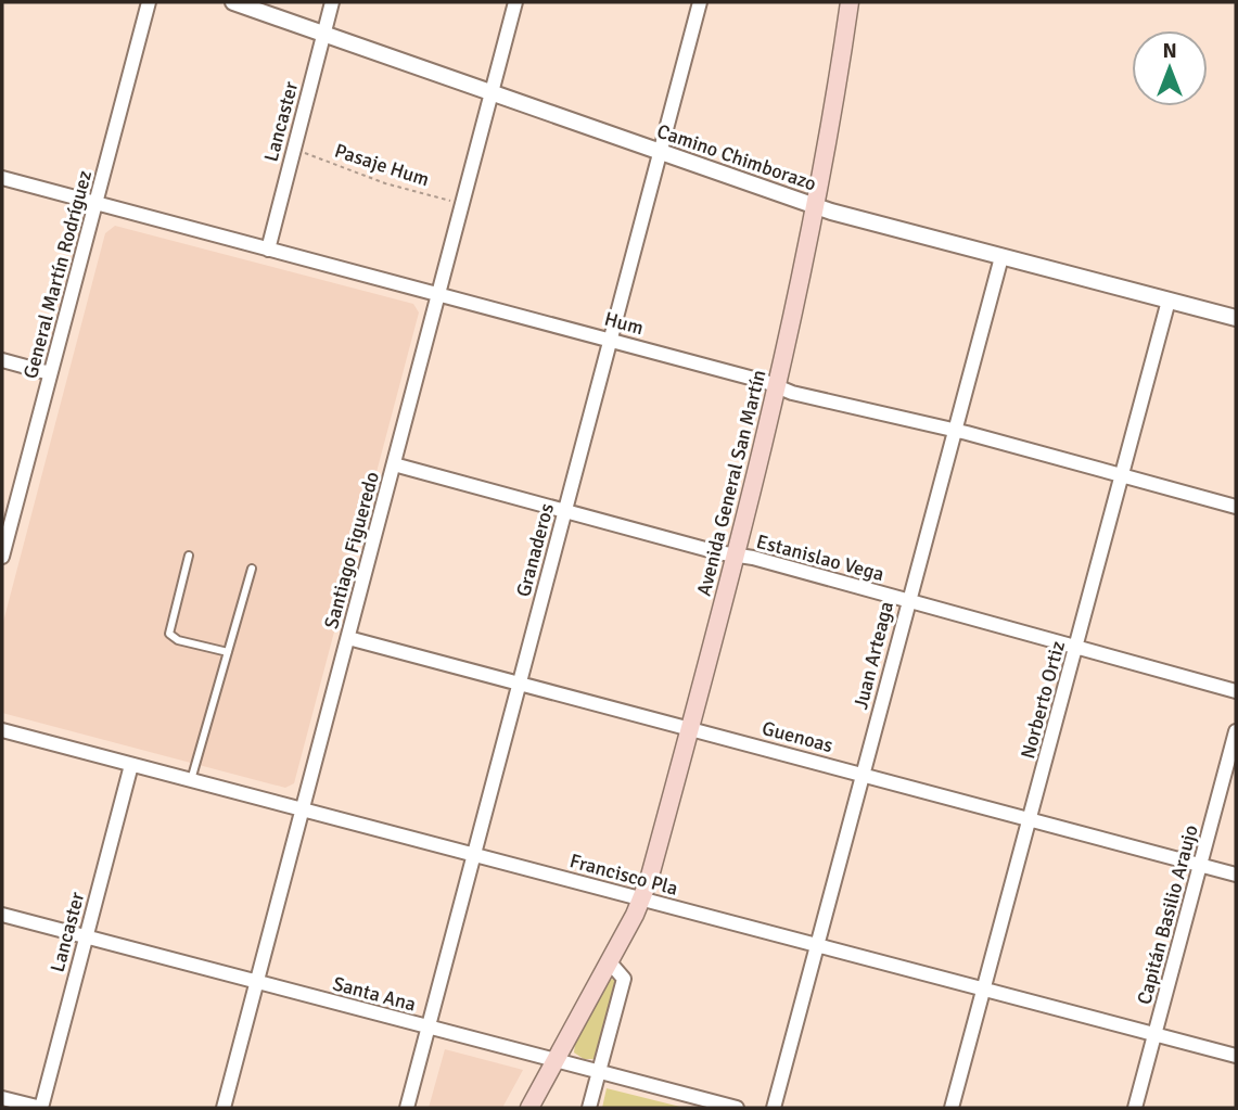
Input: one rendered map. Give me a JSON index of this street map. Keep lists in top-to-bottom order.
{
  "streets": {
    "main road": ["Avenida General San Martín"],
    "street": [
      "Lancaster",
      "Camino Chimborazo",
      "General Martín Rodríguez",
      "Hum",
      "Santiago Figueredo",
      "Granaderos",
      "Estanislao Vega",
      "Juan Arteaga",
      "Norberto Ortiz",
      "Guenoas",
      "Francisco Pla",
      "Capitán Basilio Araujo",
      "Santa Ana"
    ],
    "path": ["Pasaje Hum"]
  },
  "crossings": [
    ["Lancaster", "Camino Chimborazo"],
    ["Lancaster", "Pasaje Hum"],
    ["Lancaster", "Hum"],
    ["Lancaster", "Francisco Pla"],
    ["Lancaster", "Santa Ana"],
    ["Camino Chimborazo", "Avenida General San Martín"],
    ["Camino Chimborazo", "Santiago Figueredo"],
    ["Camino Chimborazo", "Granaderos"],
    ["Camino Chimborazo", "Juan Arteaga"],
    ["Camino Chimborazo", "Norberto Ortiz"],
    ["Pasaje Hum", "Santiago Figueredo"],
    ["General Martín Rodríguez", "Hum"],
    ["Hum", "Avenida General San Martín"],
    ["Hum", "Santiago Figueredo"],
    ["Hum", "Granaderos"],
    ["Hum", "Juan Arteaga"],
    ["Hum", "Norberto Ortiz"],
    ["Avenida General San Martín", "Estanislao Vega"],
    ["Avenida General San Martín", "Guenoas"],
    ["Avenida General San Martín", "Francisco Pla"],
    ["Avenida General San Martín", "Santa Ana"],
    ["Santiago Figueredo", "Estanislao Vega"],
    ["Santiago Figueredo", "Guenoas"],
    ["Santiago Figueredo", "Francisco Pla"],
    ["Santiago Figueredo", "Santa Ana"],
    ["Granaderos", "Estanislao Vega"],
    ["Granaderos", "Guenoas"],
    ["Granaderos", "Francisco Pla"],
    ["Granaderos", "Santa Ana"],
    ["Estanislao Vega", "Juan Arteaga"],
    ["Estanislao Vega", "Norberto Ortiz"],
    ["Juan Arteaga", "Guenoas"],
    ["Juan Arteaga", "Francisco Pla"],
    ["Norberto Ortiz", "Guenoas"],
    ["Norberto Ortiz", "Francisco Pla"],
    ["Guenoas", "Capitán Basilio Araujo"],
    ["Francisco Pla", "Capitán Basilio Araujo"]
  ],
  "north": "top"
}
